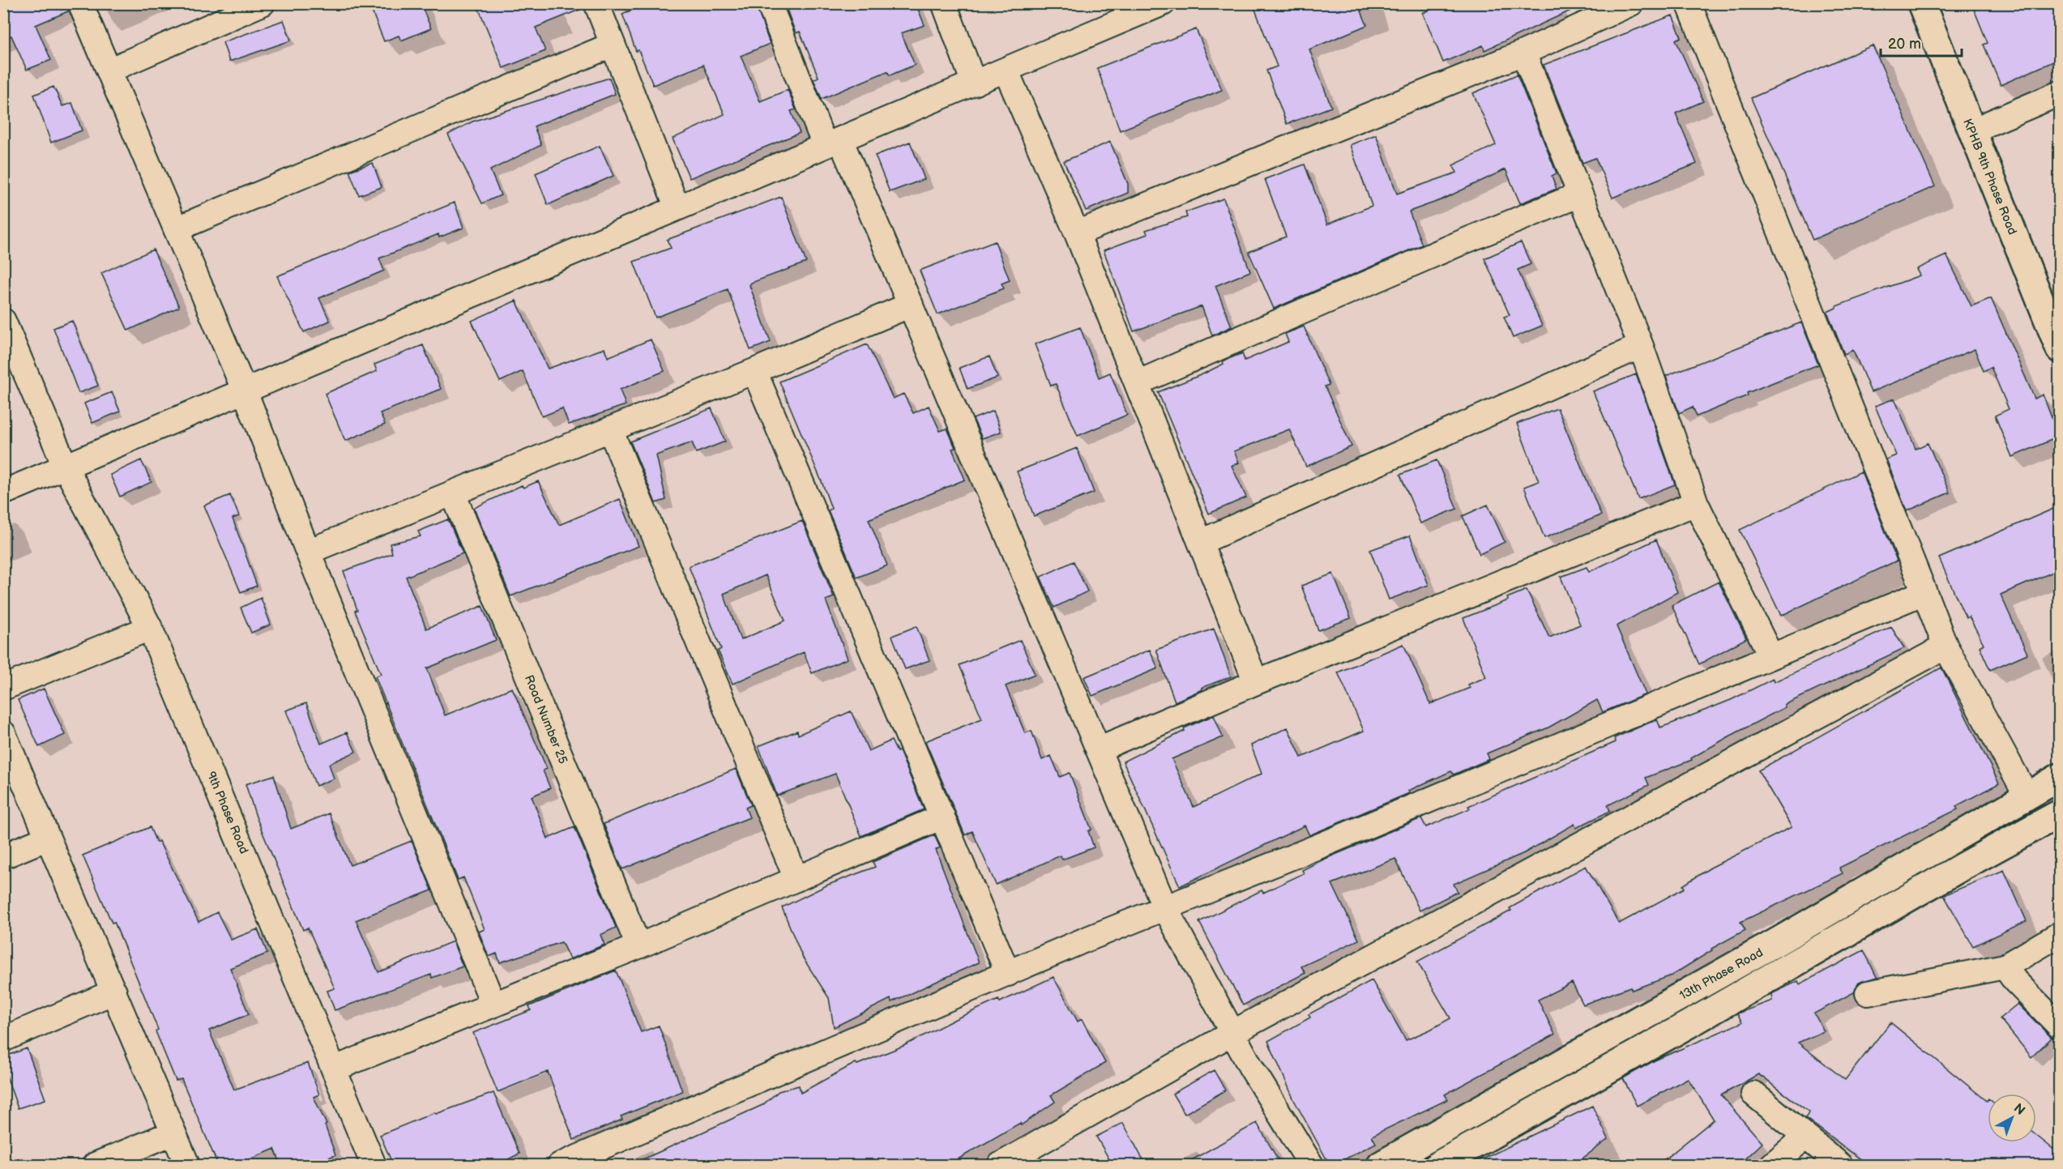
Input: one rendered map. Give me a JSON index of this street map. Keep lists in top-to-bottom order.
{
  "streets": {
    "street": [
      "KPHB 9th Phase Road",
      "Road Number 25",
      "9th Phase Road",
      "13th Phase Road"
    ]
  },
  "scale_bar": "20 m",
  "north": "top right"
}
